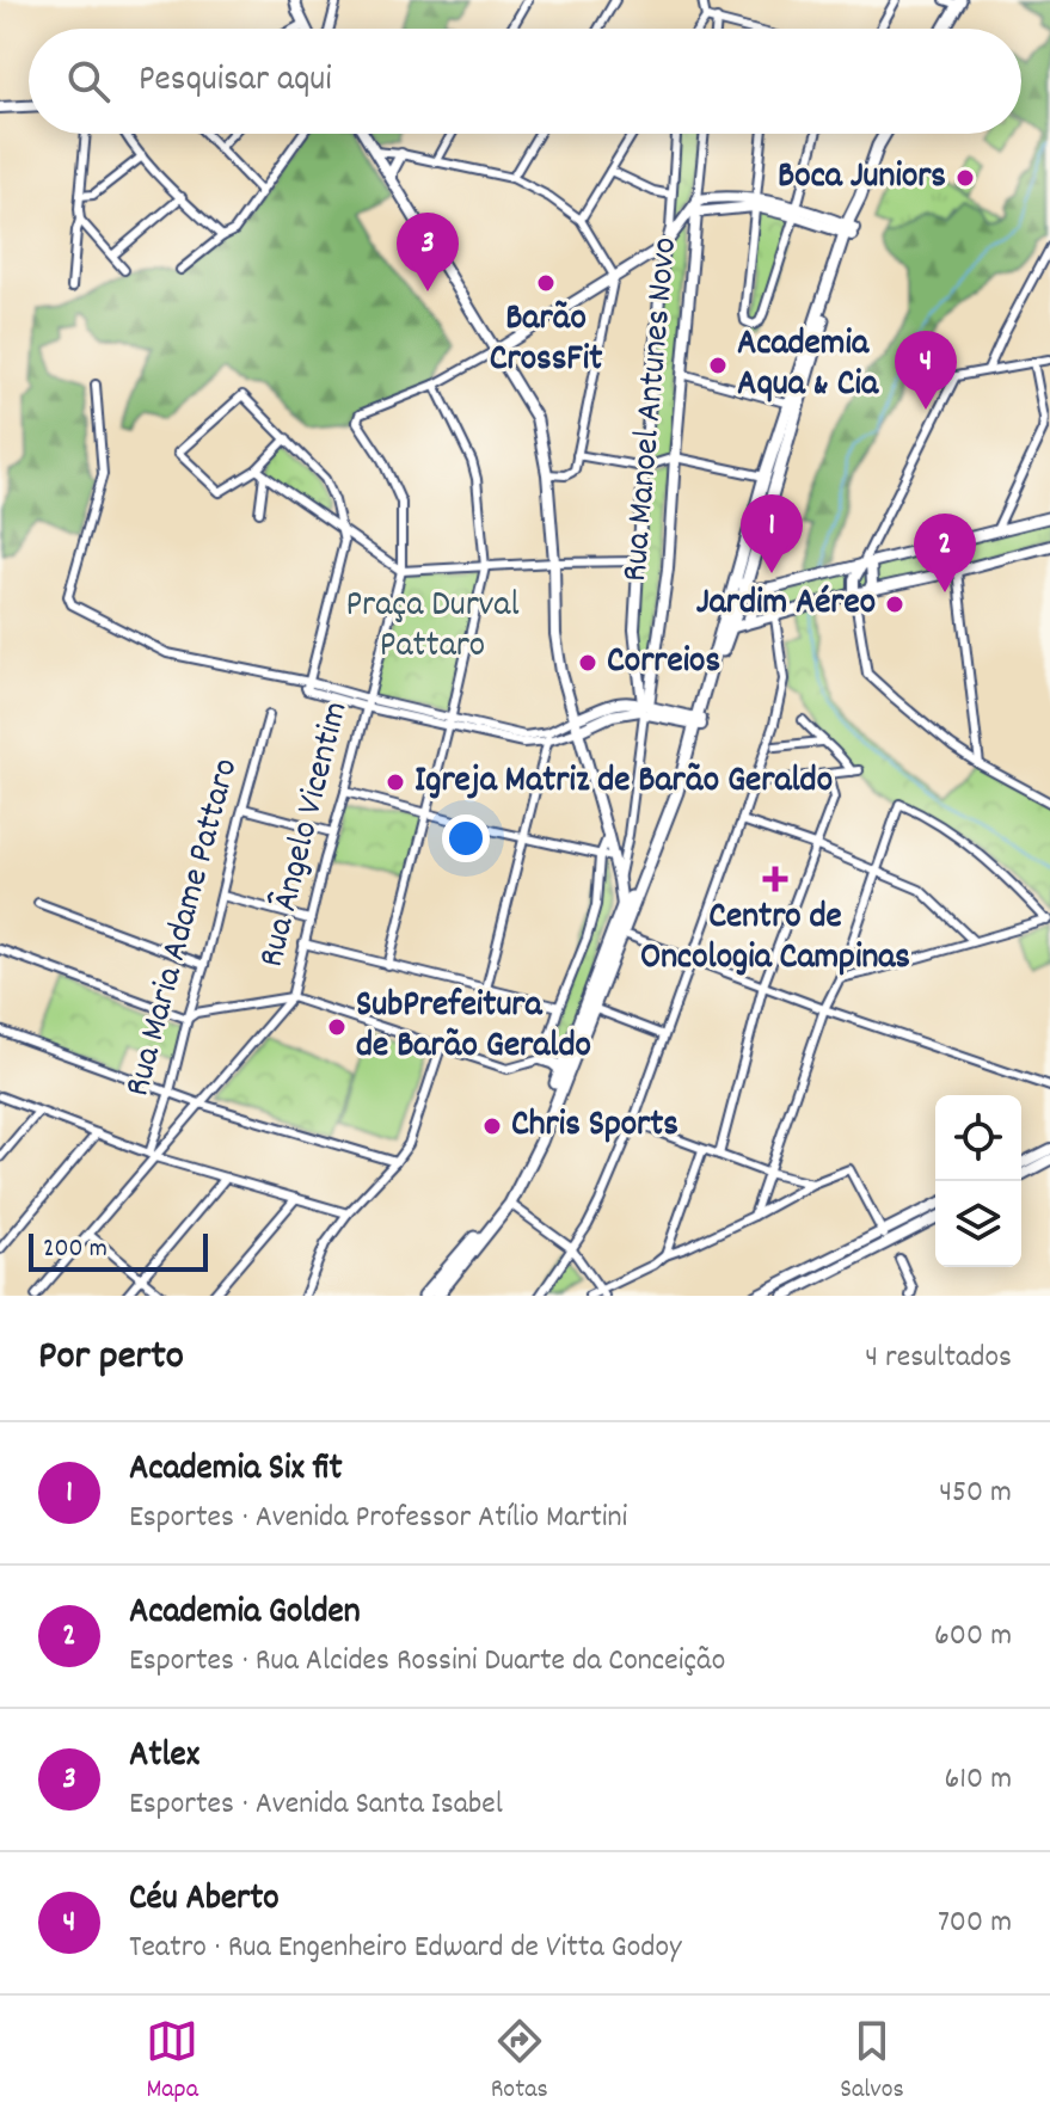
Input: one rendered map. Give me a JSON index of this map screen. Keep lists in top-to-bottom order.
{
  "streets": {
    "main road": ["Rua Manoel Antunes Novo"],
    "street": ["Rua Ângelo Vicentim", "Rua Maria Adame Pattaro"]
  },
  "crossings": [
    ["Rua Ângelo Vicentim", "Rua Maria Adame Pattaro"]
  ],
  "parks": ["Praça Durval Pattaro"],
  "places": {
    "other": [
      "Boca Juniors",
      "Barão CrossFit",
      "Academia Aqua & Cia",
      "Jardim Aéreo",
      "Correios",
      "Igreja Matriz de Barão Geraldo",
      "SubPrefeitura de Barão Geraldo",
      "Chris Sports"
    ],
    "health": ["Centro de Oncologia Campinas"]
  },
  "scale_bar": "200 m",
  "page": {
    "search": "Pesquisar aqui",
    "pins": [
      "3",
      "4",
      "1",
      "2"
    ],
    "scale": "200 m",
    "heading": ["Por perto", "4 resultados"],
    "list": [
      {
        "mark": "1",
        "name": "Academia Six fit",
        "note": "Esportes · Avenida Professor Atílio Martini",
        "value": "450 m"
      },
      {
        "mark": "2",
        "name": "Academia Golden",
        "note": "Esportes · Rua Alcides Rossini Duarte da Conceição",
        "value": "600 m"
      },
      {
        "mark": "3",
        "name": "Atlex",
        "note": "Esportes · Avenida Santa Isabel",
        "value": "610 m"
      },
      {
        "mark": "4",
        "name": "Céu Aberto",
        "note": "Teatro · Rua Engenheiro Edward de Vitta Godoy",
        "value": "700 m"
      }
    ],
    "nav": ["Mapa", "Rotas", "Salvos"]
  }
}
